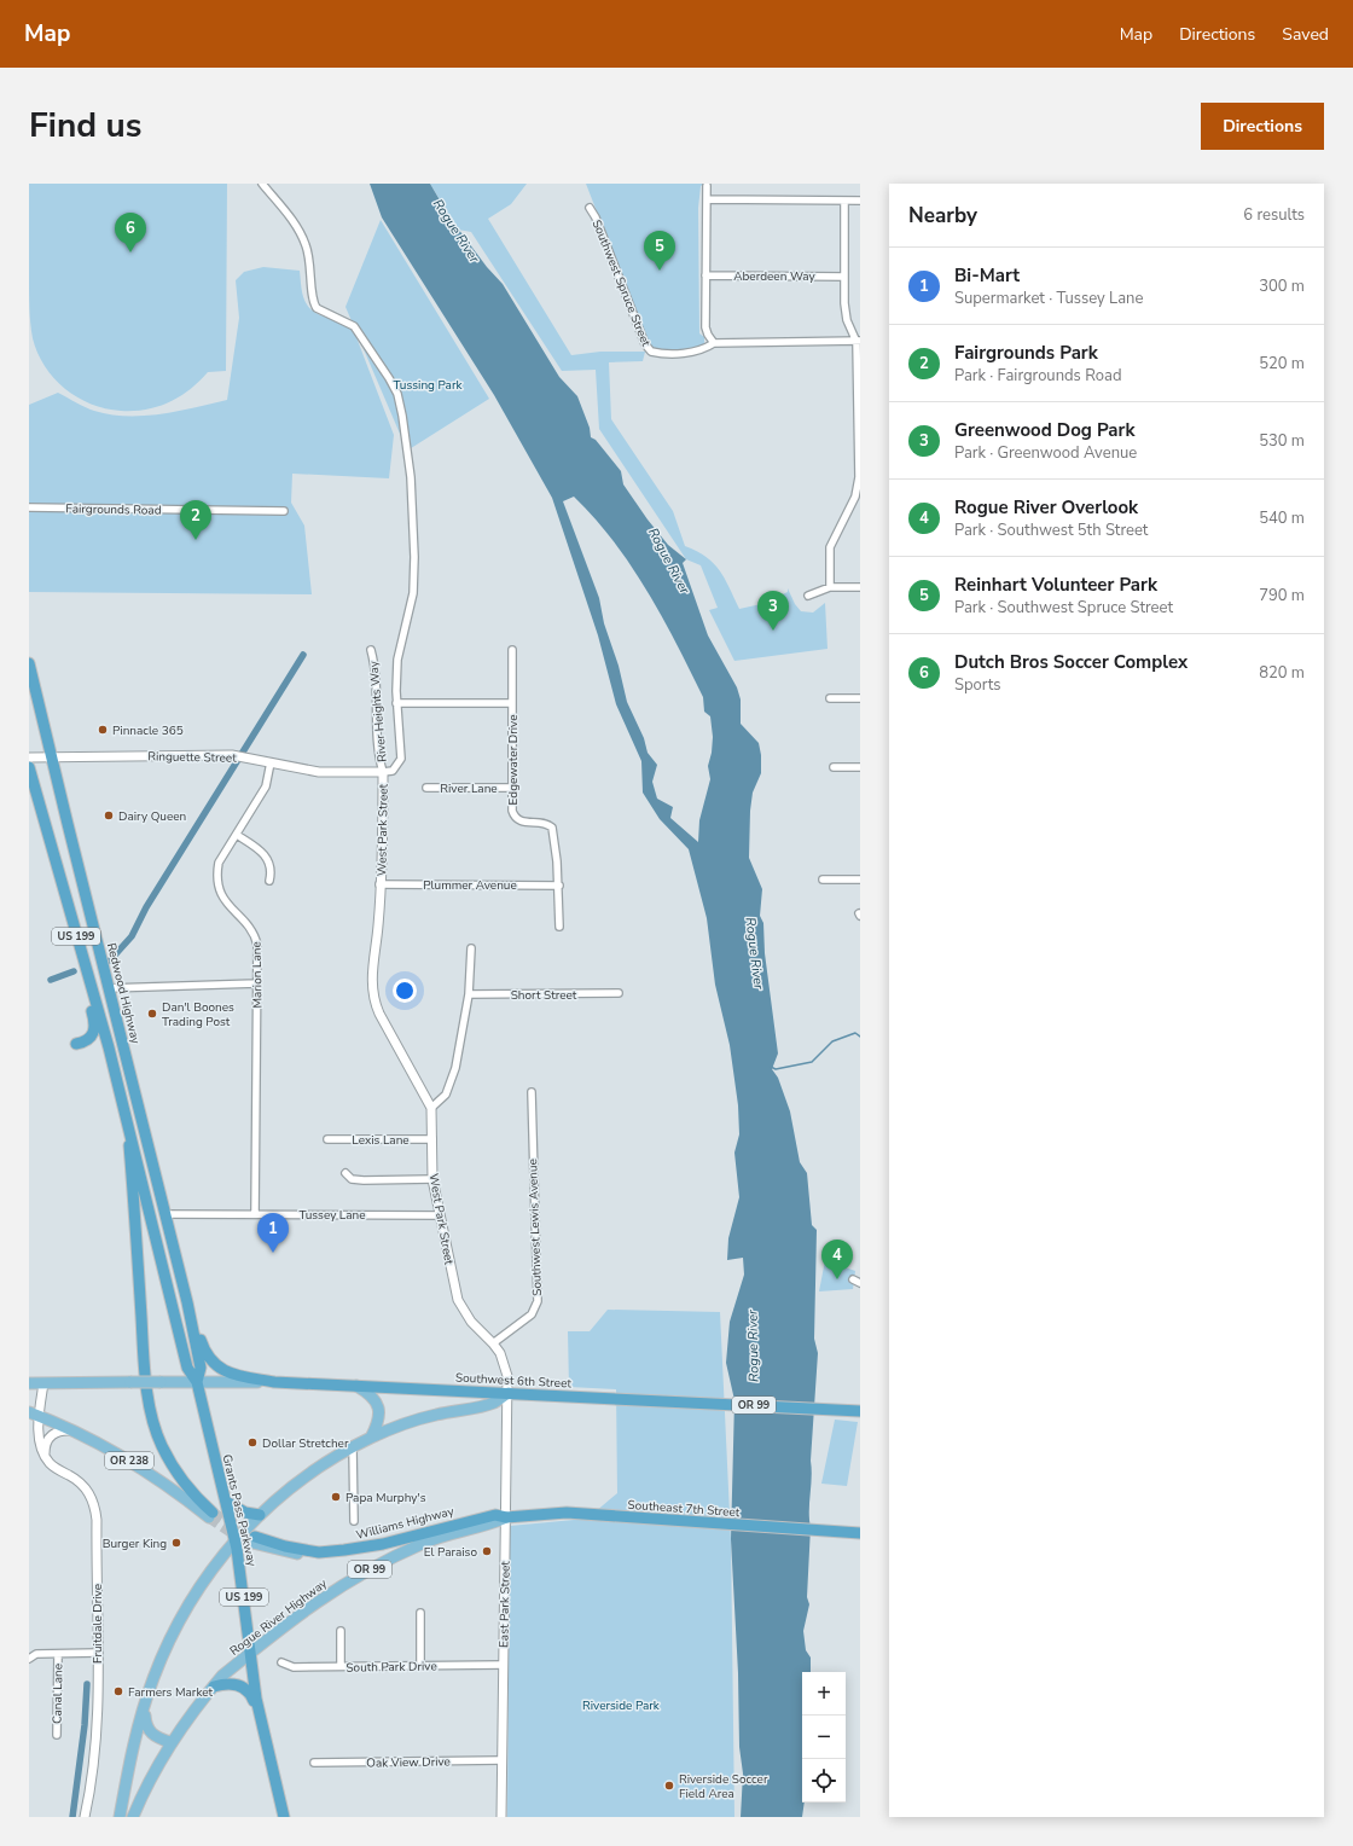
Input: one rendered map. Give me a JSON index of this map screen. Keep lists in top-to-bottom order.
{
  "streets": {
    "highway": [
      "US 199",
      "Redwood Highway",
      "Southwest 6th Street",
      "OR 99",
      "Southeast 7th Street",
      "Grants Pass Parkway",
      "Williams Highway"
    ],
    "main road": ["OR 238", "Rogue River Highway"],
    "street": [
      "Aberdeen Way",
      "Southwest Spruce Street",
      "Fairgrounds Road",
      "River Heights Way",
      "Ringuette Street",
      "Edgewater Drive",
      "River Lane",
      "West Park Street",
      "Plummer Avenue",
      "Marion Lane",
      "Short Street",
      "Lexis Lane",
      "Tussey Lane",
      "Southwest Lewis Avenue",
      "East Park Street",
      "Fruitdale Drive",
      "South Park Drive",
      "Canal Lane",
      "Oak View Drive"
    ]
  },
  "crossings": [
    ["River Heights Way", "Ringuette Street"],
    ["River Heights Way", "West Park Street"],
    ["Ringuette Street", "West Park Street"],
    ["Ringuette Street", "Marion Lane"],
    ["Ringuette Street", "Redwood Highway"],
    ["Edgewater Drive", "River Lane"],
    ["Edgewater Drive", "Plummer Avenue"],
    ["West Park Street", "Plummer Avenue"],
    ["West Park Street", "Lexis Lane"],
    ["West Park Street", "Tussey Lane"],
    ["West Park Street", "Southwest Lewis Avenue"],
    ["West Park Street", "Southwest 6th Street"],
    ["West Park Street", "East Park Street"],
    ["US 199", "Grants Pass Parkway"],
    ["Marion Lane", "Tussey Lane"],
    ["Redwood Highway", "Tussey Lane"],
    ["Redwood Highway", "Grants Pass Parkway"],
    ["Southwest 6th Street", "Grants Pass Parkway"],
    ["Southwest 6th Street", "East Park Street"],
    ["Southeast 7th Street", "Williams Highway"],
    ["Southeast 7th Street", "East Park Street"],
    ["Southeast 7th Street", "Rogue River Highway"],
    ["Grants Pass Parkway", "Rogue River Highway"],
    ["Williams Highway", "East Park Street"],
    ["Williams Highway", "Rogue River Highway"],
    ["East Park Street", "Rogue River Highway"],
    ["East Park Street", "South Park Drive"],
    ["East Park Street", "Oak View Drive"]
  ],
  "water": ["Rogue River"],
  "parks": ["Tussing Park", "Riverside Park"],
  "places": [
    "Pinnacle 365",
    "Dairy Queen",
    "Dan'l Boones Trading Post",
    "Dollar Stretcher",
    "Papa Murphy's",
    "Burger King",
    "El Paraiso",
    "Farmers Market",
    "Riverside Soccer Field Area"
  ],
  "page": {
    "header": "Map",
    "nav": ["Map", "Directions", "Saved"],
    "title": "Find us",
    "buttons": "Directions",
    "heading": ["Nearby", "6 results"],
    "pins": [
      "6",
      "5",
      "2",
      "3",
      "1",
      "4"
    ],
    "list": [
      {
        "mark": "1",
        "name": "Bi-Mart",
        "note": "Supermarket · Tussey Lane",
        "value": "300 m"
      },
      {
        "mark": "2",
        "name": "Fairgrounds Park",
        "note": "Park · Fairgrounds Road",
        "value": "520 m"
      },
      {
        "mark": "3",
        "name": "Greenwood Dog Park",
        "note": "Park · Greenwood Avenue",
        "value": "530 m"
      },
      {
        "mark": "4",
        "name": "Rogue River Overlook",
        "note": "Park · Southwest 5th Street",
        "value": "540 m"
      },
      {
        "mark": "5",
        "name": "Reinhart Volunteer Park",
        "note": "Park · Southwest Spruce Street",
        "value": "790 m"
      },
      {
        "mark": "6",
        "name": "Dutch Bros Soccer Complex",
        "note": "Sports",
        "value": "820 m"
      }
    ],
    "map_buttons": ["+", "−"]
  }
}
